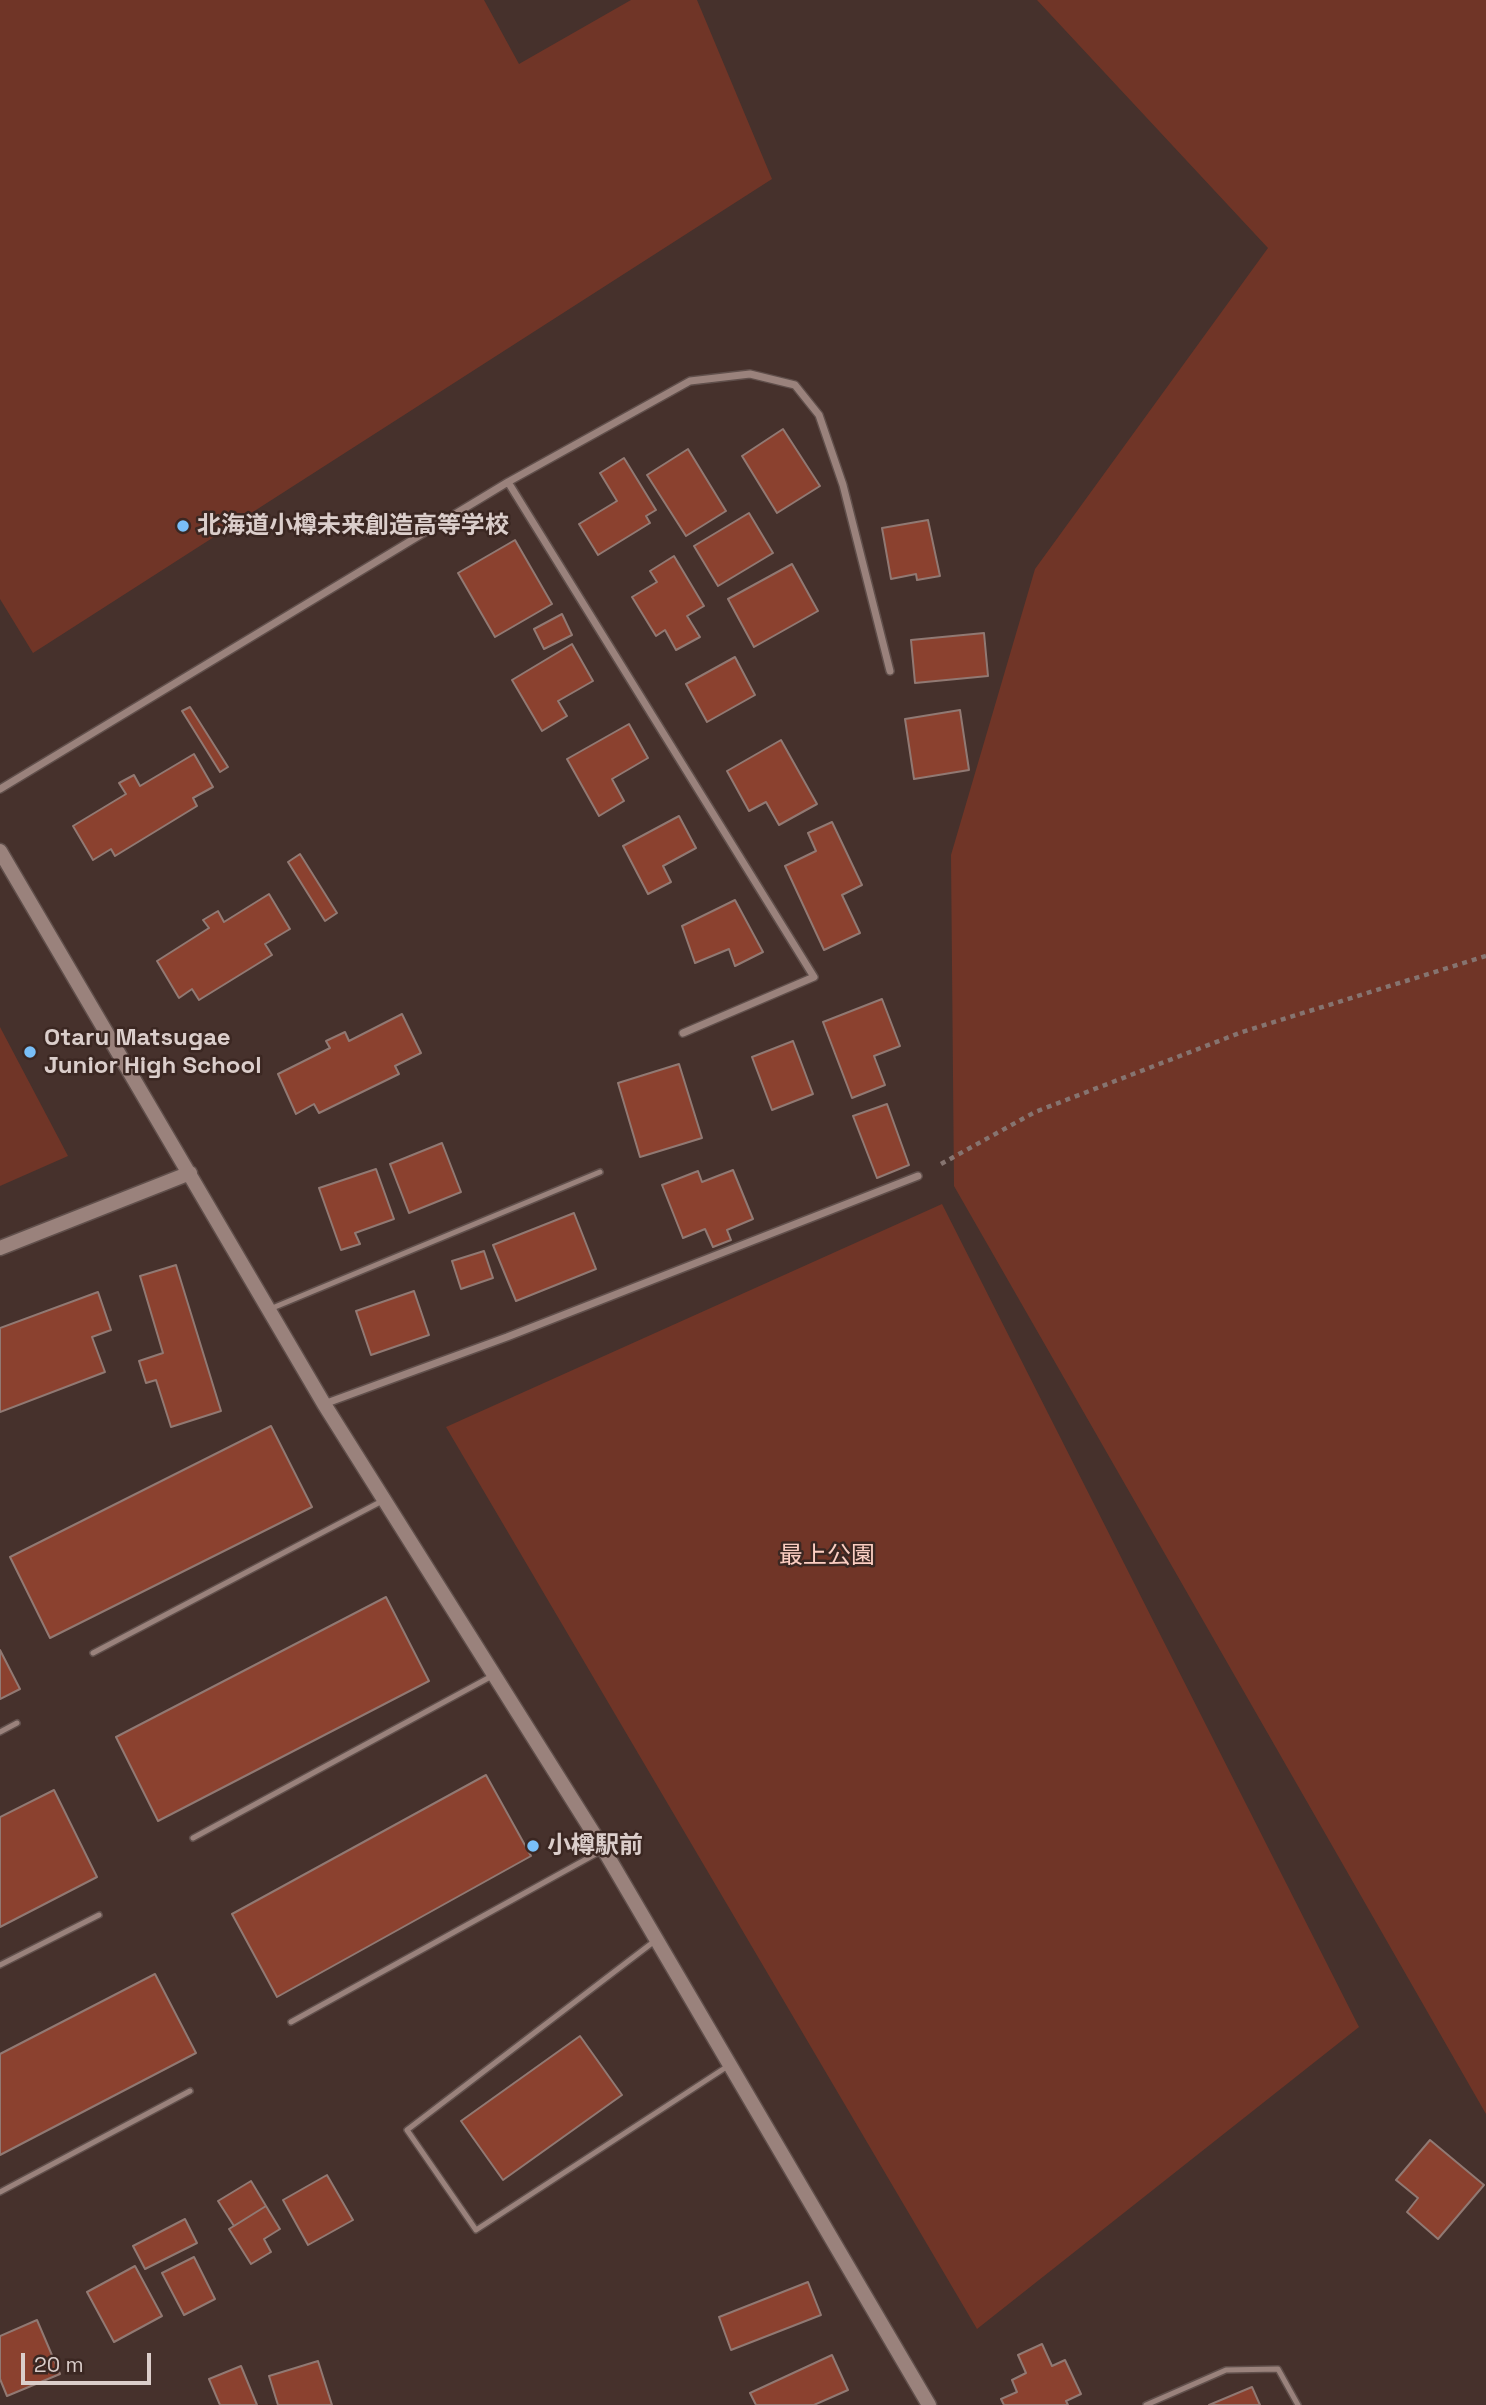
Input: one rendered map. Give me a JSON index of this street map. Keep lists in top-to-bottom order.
{
  "parks": ["最上公園"],
  "places": ["北海道小樽未来創造高等学校", "Otaru Matsugae Junior High School", "小樽駅前"],
  "scale_bar": "20 m"
}
